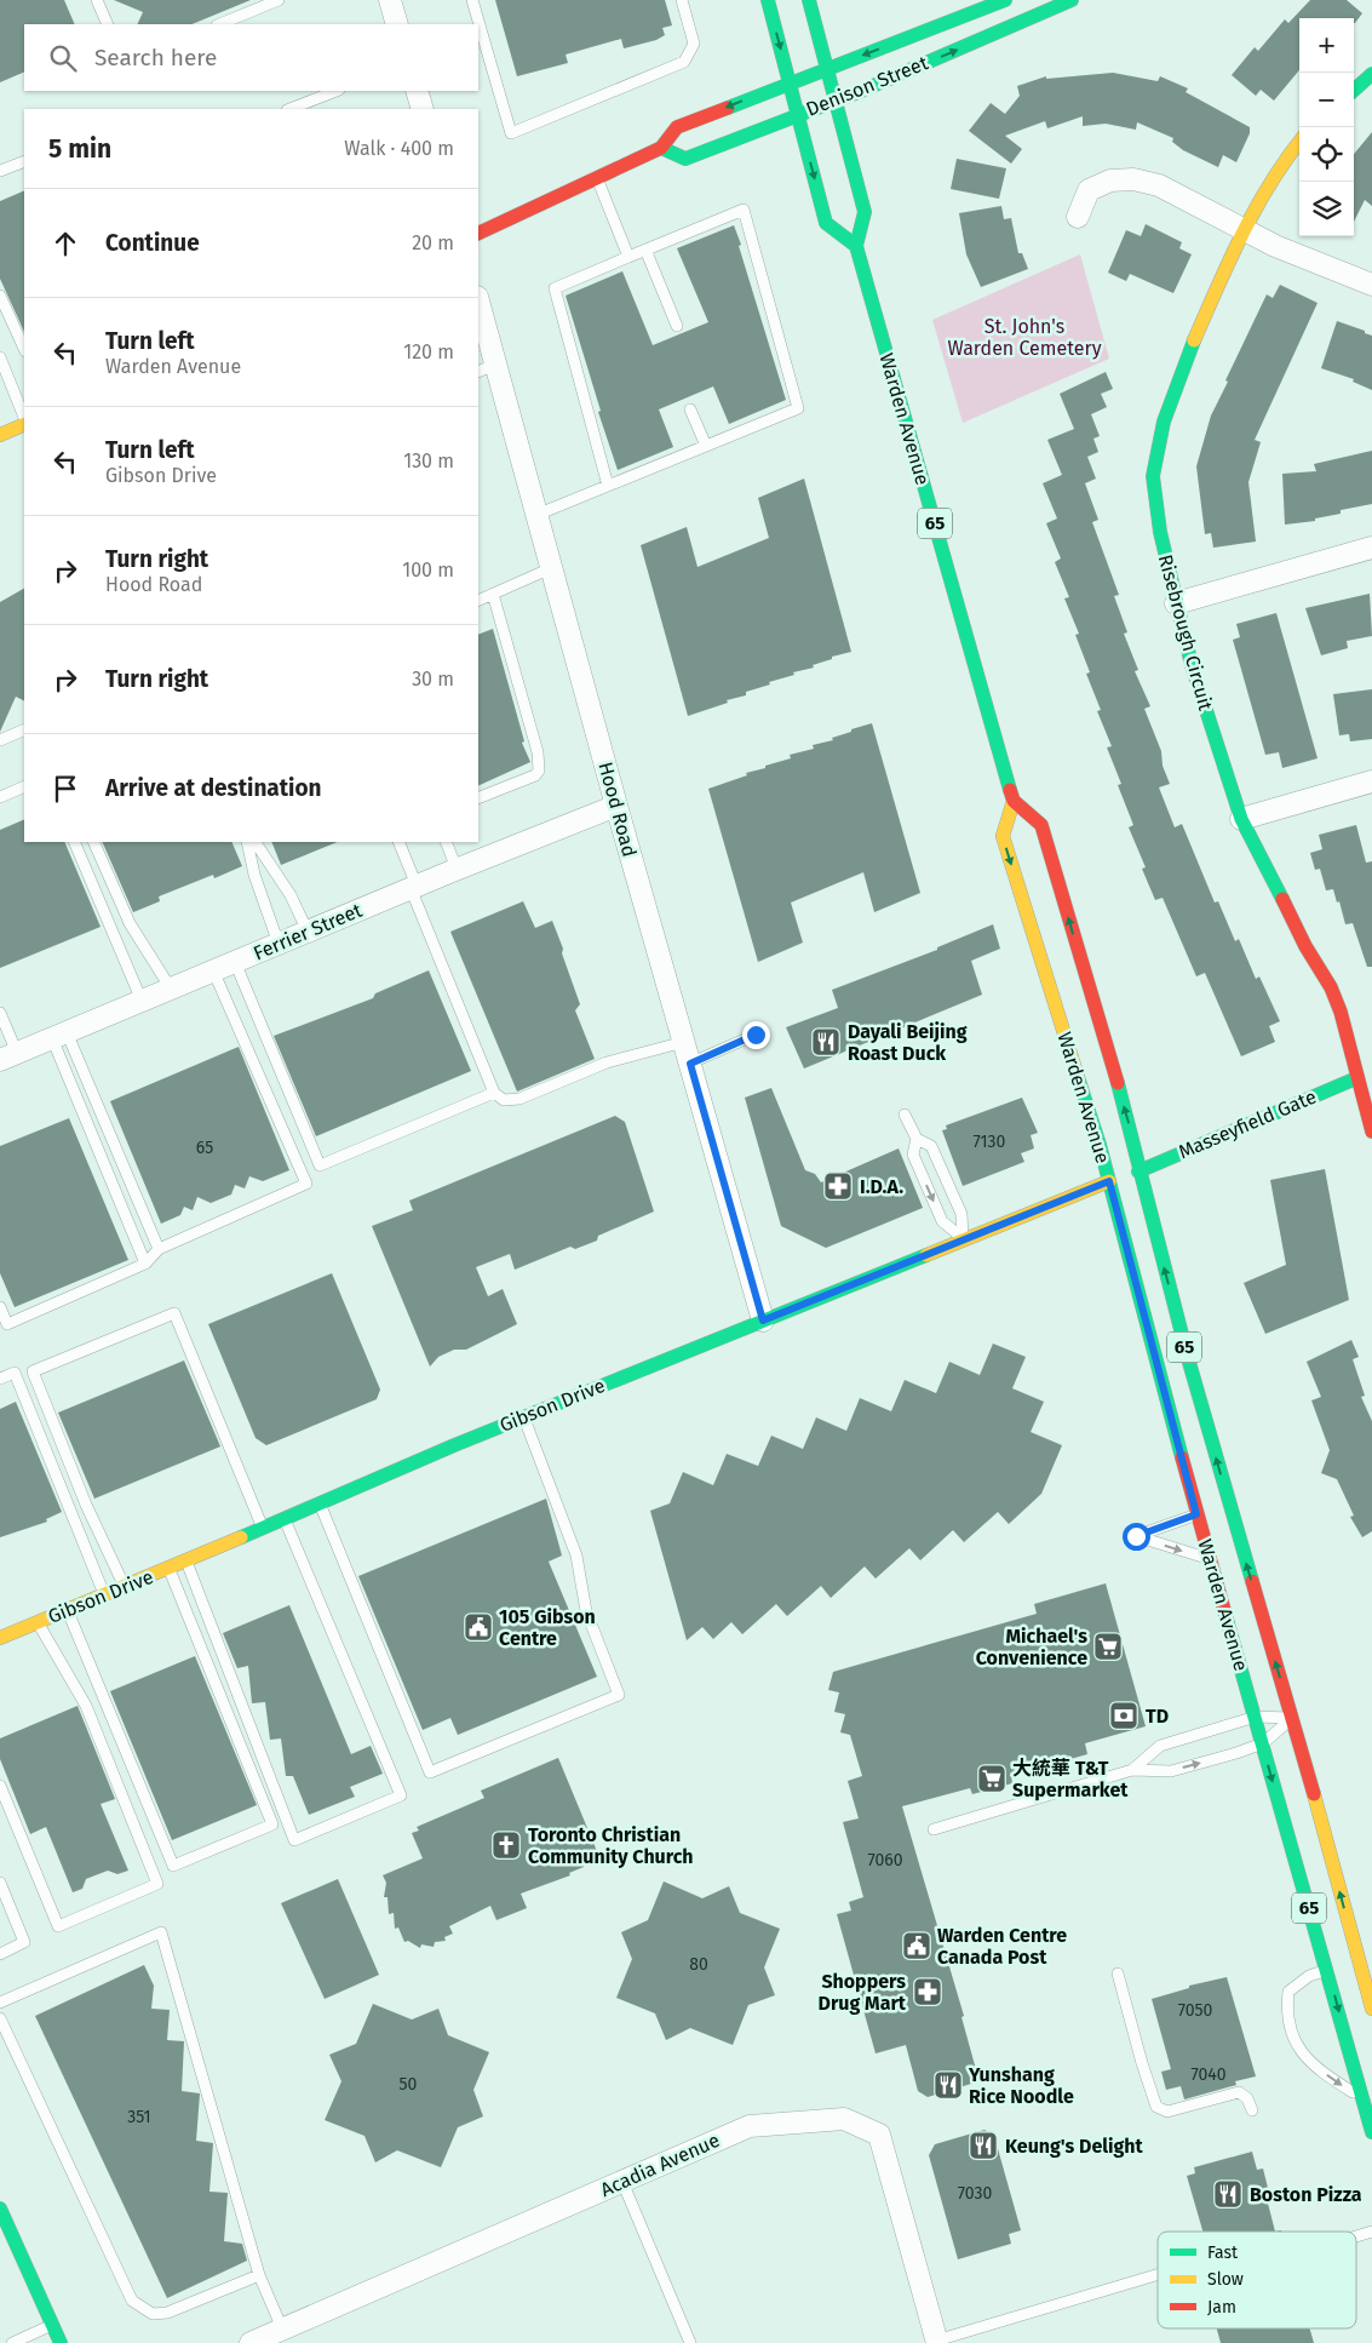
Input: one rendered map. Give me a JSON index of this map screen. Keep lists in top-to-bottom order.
{
  "streets": {
    "main road": [
      "Denison Street",
      "Warden Avenue",
      "65",
      "Risebrough Circuit",
      "Masseyfield Gate",
      "Gibson Drive"
    ],
    "street": ["Hood Road", "Ferrier Street", "Acadia Avenue"]
  },
  "crossings": [
    ["Denison Street", "Warden Avenue"],
    ["Warden Avenue", "Masseyfield Gate"],
    ["Warden Avenue", "Gibson Drive"],
    ["Risebrough Circuit", "Masseyfield Gate"],
    ["Hood Road", "Ferrier Street"],
    ["Hood Road", "Gibson Drive"]
  ],
  "parks": ["St. John's Warden Cemetery"],
  "places": {
    "restaurant": [
      "Dayali Beijing Roast Duck",
      "Yunshang Rice Noodle",
      "Keung's Delight",
      "Boston Pizza"
    ],
    "pharmacy": ["I.D.A.", "Shoppers Drug Mart"],
    "public building": ["105 Gibson Centre", "Warden Centre Canada Post"],
    "supermarket": ["Michael's Convenience", "大統華 T&T Supermarket"],
    "bank": ["TD"],
    "church": ["Toronto Christian Community Church"]
  },
  "house_numbers": [
    "7130",
    "65",
    "7060",
    "80",
    "7050",
    "7040",
    "50",
    "351",
    "7030"
  ],
  "legend": ["Fast", "Slow", "Jam"],
  "page": {
    "map_buttons": ["+", "−"],
    "search": "Search here",
    "heading": ["5 min", "Walk · 400 m"],
    "list": [
      ["Continue", "20 m"],
      ["Turn left", "Warden Avenue", "120 m"],
      ["Turn left", "Gibson Drive", "130 m"],
      ["Turn right", "Hood Road", "100 m"],
      ["Turn right", "30 m"],
      "Arrive at destination"
    ]
  }
}
